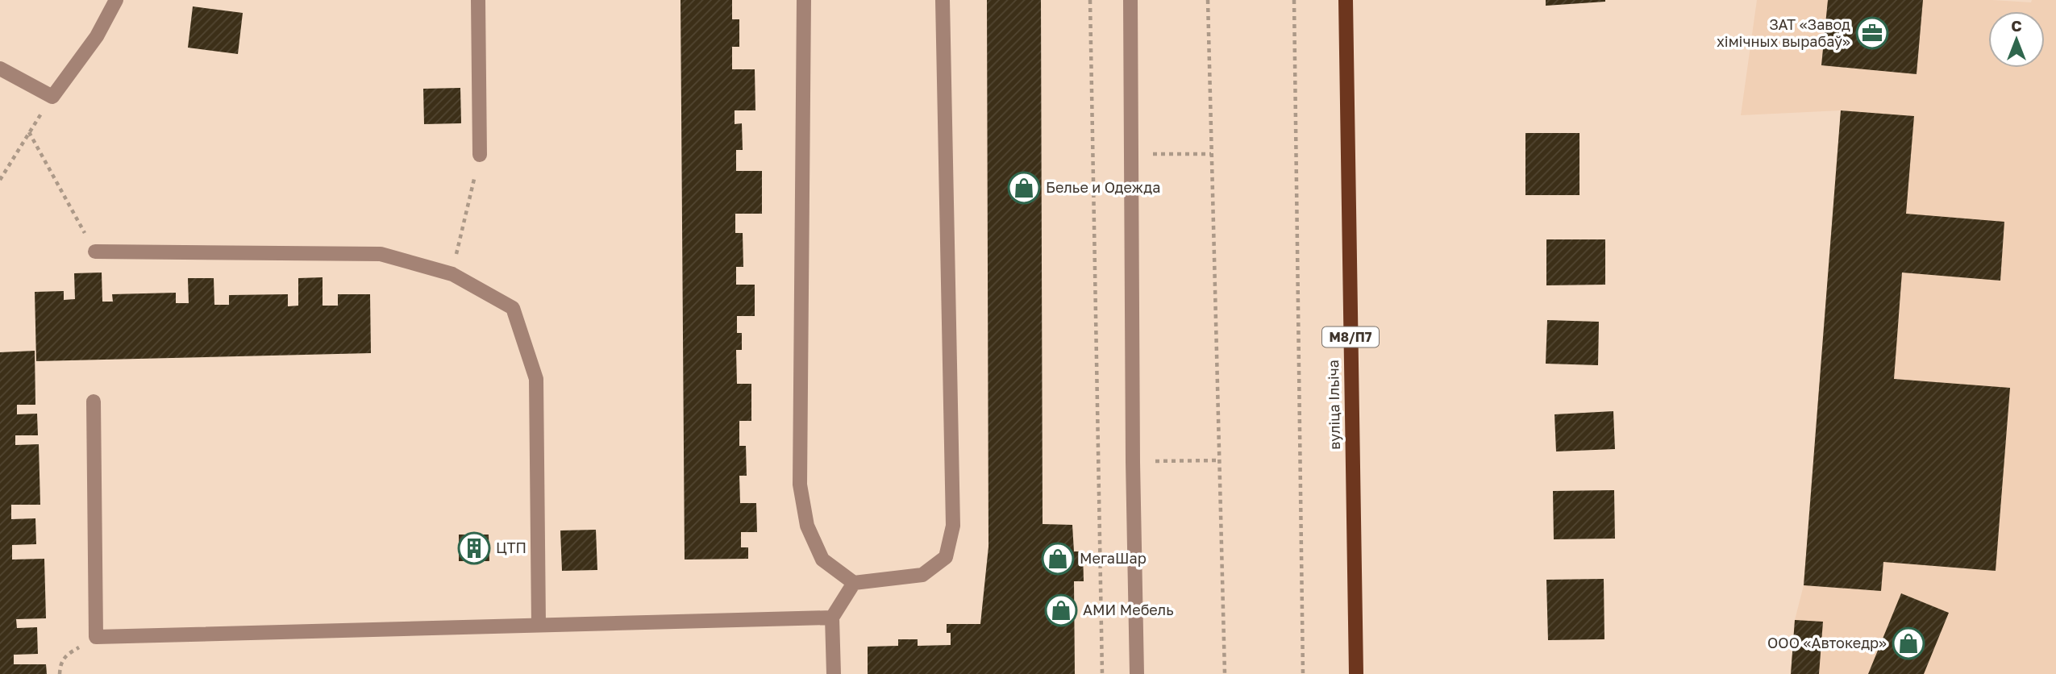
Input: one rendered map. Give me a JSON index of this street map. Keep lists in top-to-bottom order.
{
  "streets": {
    "main road": ["М8/П7", "вуліца Ільіча"]
  },
  "places": {
    "office": ["ЗАТ «Завод хімічных вырабаў»"],
    "shop": [
      "Белье и Одежда",
      "МегаШар",
      "АМИ Мебель",
      "ООО «Автокедр»"
    ],
    "building": ["ЦТП"]
  },
  "north": "top"
}
